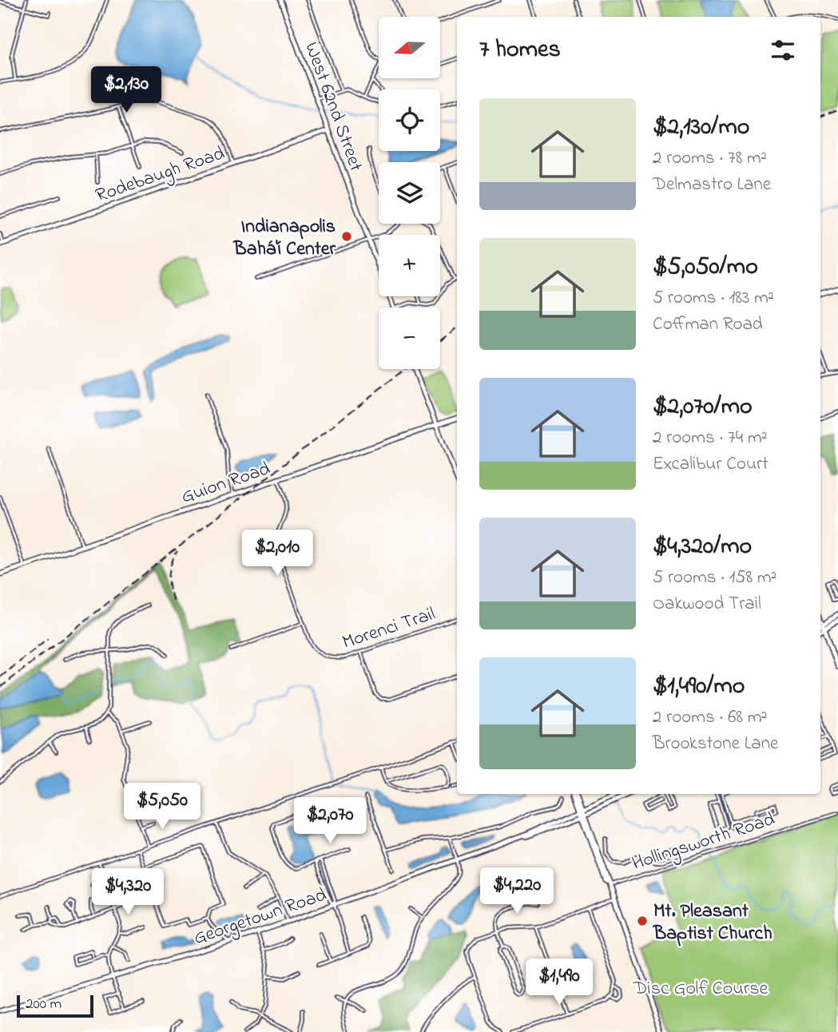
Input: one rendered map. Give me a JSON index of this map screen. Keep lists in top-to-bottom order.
{
  "streets": {
    "street": [
      "West 62nd Street",
      "Rodebaugh Road",
      "Guion Road",
      "Morenci Trail",
      "Hollingsworth Road",
      "Georgetown Road"
    ]
  },
  "crossings": [
    ["West 62nd Street", "Rodebaugh Road"]
  ],
  "parks": ["Disc Golf Course"],
  "places": ["Indianapolis Bahá'í Center", "Mt. Pleasant Baptist Church"],
  "scale_bar": "200 m",
  "north": "left",
  "page": {
    "map_buttons": ["+", "−"],
    "heading": "7 homes",
    "price": [
      "$2,130",
      "$2,010",
      "$5,050",
      "$2,070",
      "$4,220",
      "$4,320",
      "$1,490"
    ],
    "list": [
      {
        "name": "$2,130/mo",
        "note": "2 rooms · 78 m² · Delmastro Lane"
      },
      {
        "name": "$5,050/mo",
        "note": "5 rooms · 183 m² · Coffman Road"
      },
      {
        "name": "$2,070/mo",
        "note": "2 rooms · 74 m² · Excalibur Court"
      },
      {
        "name": "$4,320/mo",
        "note": "5 rooms · 158 m² · Oakwood Trail"
      },
      {
        "name": "$1,490/mo",
        "note": "2 rooms · 68 m² · Brookstone Lane"
      }
    ],
    "scale": "200 m"
  }
}
